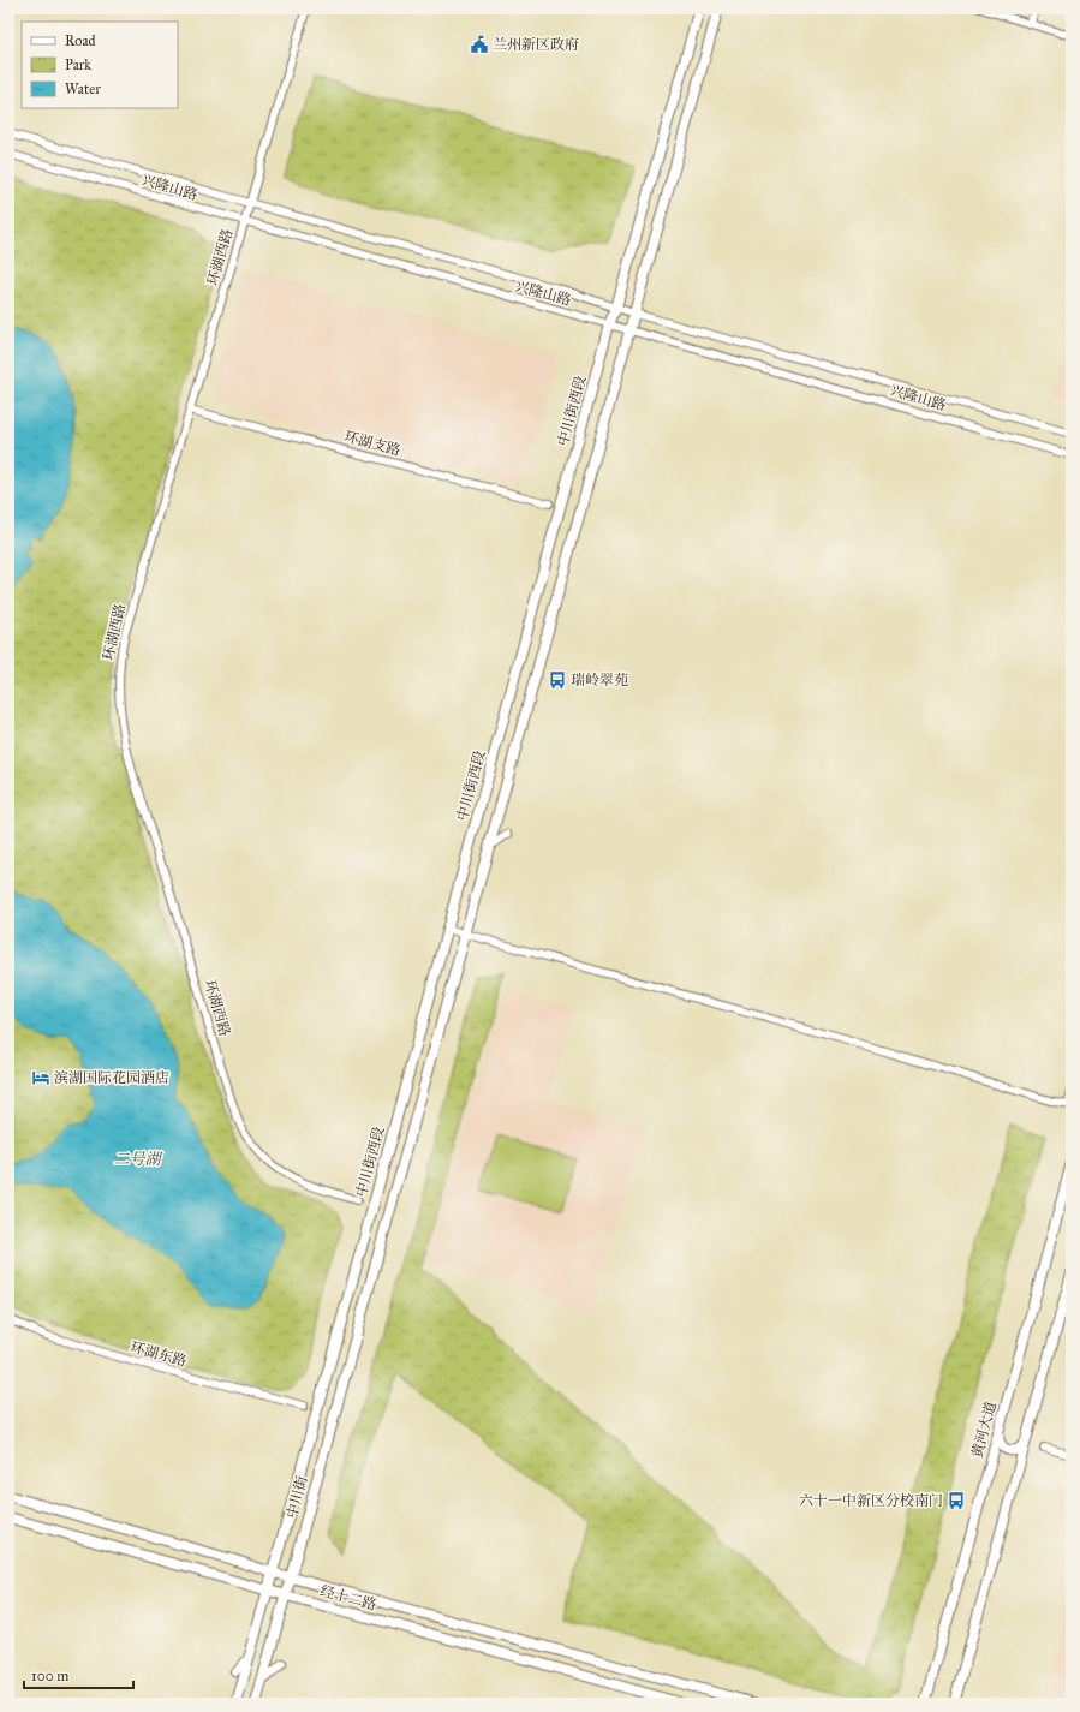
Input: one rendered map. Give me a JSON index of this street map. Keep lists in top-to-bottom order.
{
  "streets": {
    "main road": [
      "中川街西段",
      "黄河大道",
      "中川街",
      "经十二路"
    ],
    "street": [
      "兴隆山路",
      "环湖西路",
      "环湖支路",
      "环湖东路"
    ]
  },
  "crossings": [
    ["兴隆山路", "环湖西路"],
    ["兴隆山路", "中川街西段"],
    ["环湖西路", "环湖支路"],
    ["中川街西段", "经十二路"],
    ["中川街", "经十二路"]
  ],
  "water": ["二号湖"],
  "places": {
    "public building": ["兰州新区政府"],
    "bus stop": ["瑞岭翠苑", "六十一中新区分校南门"],
    "hotel": ["滨湖国际花园酒店"]
  },
  "legend": ["Road", "Park", "Water"],
  "scale_bar": "100 m"
}
